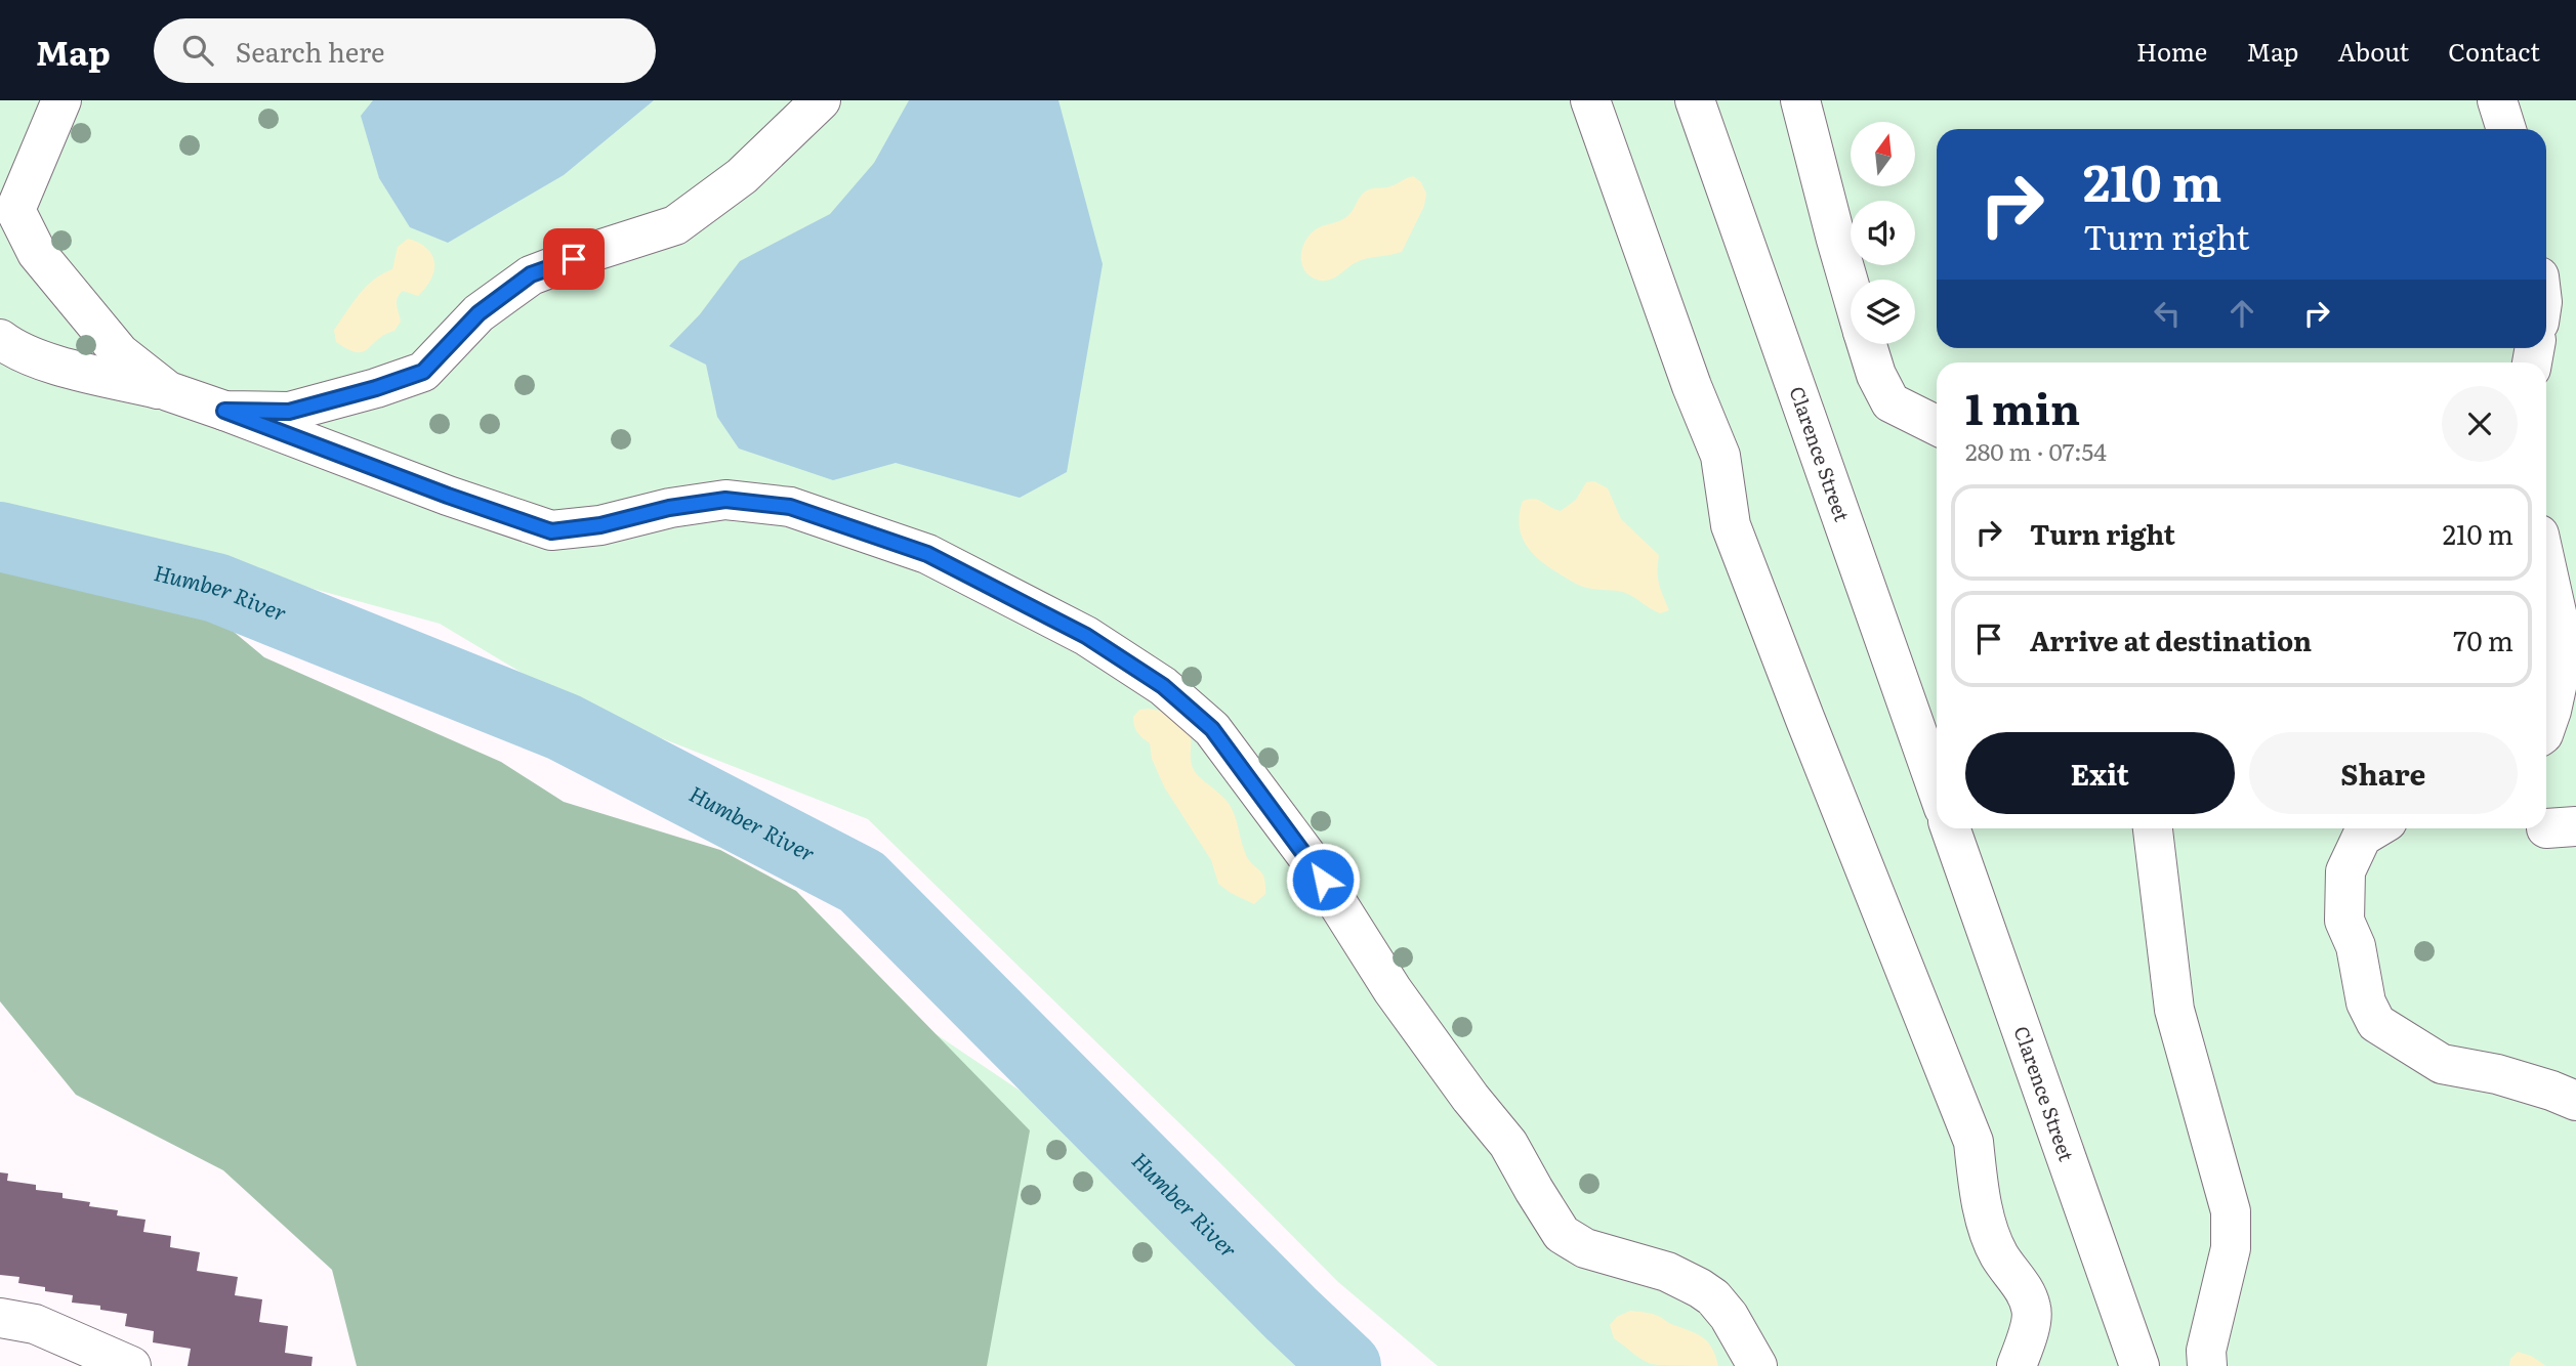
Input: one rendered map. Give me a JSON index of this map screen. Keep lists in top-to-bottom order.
{
  "streets": {
    "street": ["Clarence Street"]
  },
  "water": ["Humber River"],
  "north": "top",
  "page": {
    "header": "Map",
    "search": "Search here",
    "nav": [
      "Home",
      "Map",
      "About",
      "Contact"
    ],
    "turn": ["210 m", "Turn right"],
    "heading": ["1 min", "280 m · 07:54"],
    "list": [
      {
        "name": "Turn right",
        "value": "210 m"
      },
      {
        "name": "Arrive at destination",
        "value": "70 m"
      }
    ],
    "buttons": ["Exit", "Share"]
  }
}
